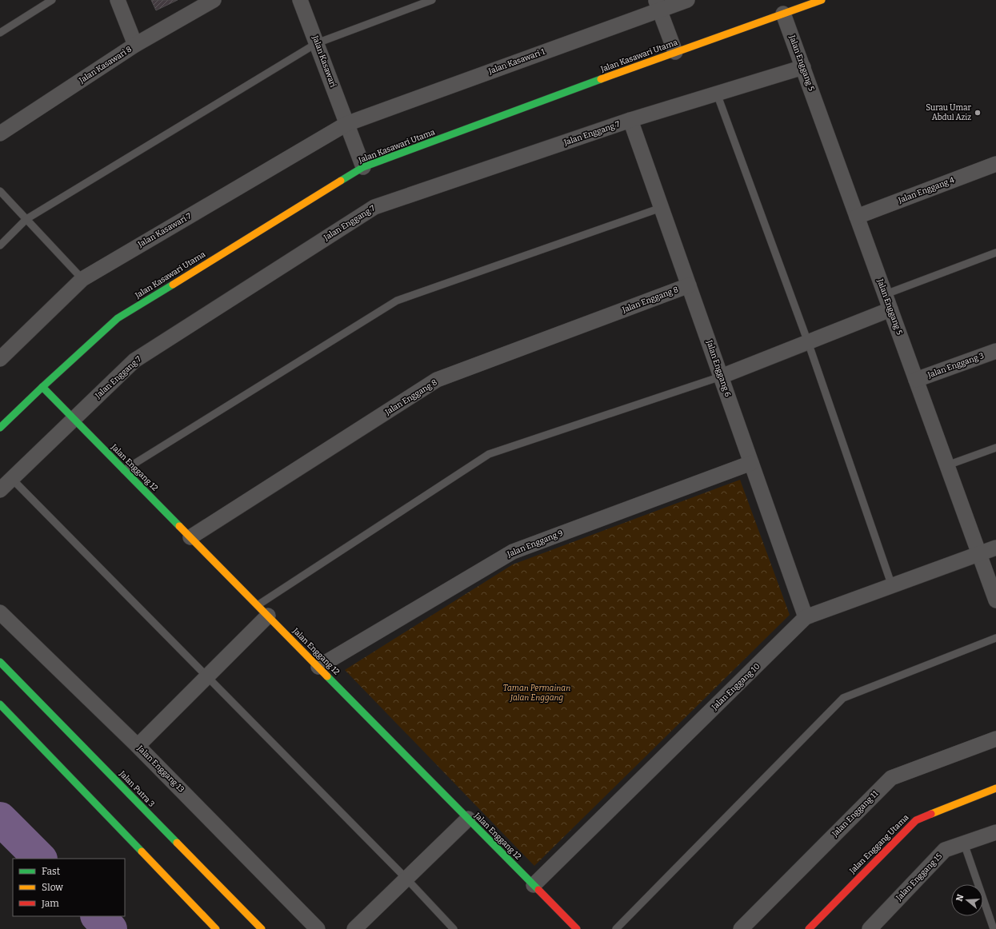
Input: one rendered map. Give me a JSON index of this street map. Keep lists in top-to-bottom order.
{
  "streets": {
    "street": [
      "Jalan Kasawari Utama",
      "Jalan Kasawari",
      "Jalan Kasawari 1",
      "Jalan Enggang 5",
      "Jalan Kasawari 8",
      "Jalan Enggang 7",
      "Jalan Enggang 4",
      "Jalan Kasawari 7",
      "Jalan Enggang 8",
      "Jalan Enggang 3",
      "Jalan Enggang 6",
      "Jalan Enggang 12",
      "Jalan Enggang 9",
      "Jalan Enggang 10",
      "Jalan Enggang 13",
      "Jalan Putra 3",
      "Jalan Enggang 11",
      "Jalan Enggang Utama",
      "Jalan Enggang 15"
    ]
  },
  "crossings": [
    ["Jalan Kasawari Utama", "Jalan Kasawari"],
    ["Jalan Kasawari Utama", "Jalan Enggang 5"],
    ["Jalan Kasawari Utama", "Jalan Enggang 12"],
    ["Jalan Kasawari", "Jalan Kasawari 1"],
    ["Jalan Kasawari", "Jalan Kasawari 7"],
    ["Jalan Kasawari 1", "Jalan Kasawari 7"],
    ["Jalan Enggang 5", "Jalan Enggang 7"],
    ["Jalan Enggang 5", "Jalan Enggang 4"],
    ["Jalan Enggang 5", "Jalan Enggang 3"],
    ["Jalan Enggang 5", "Jalan Enggang 10"],
    ["Jalan Enggang 7", "Jalan Enggang 6"],
    ["Jalan Enggang 7", "Jalan Enggang 12"],
    ["Jalan Enggang 8", "Jalan Enggang 6"],
    ["Jalan Enggang 8", "Jalan Enggang 12"],
    ["Jalan Enggang 6", "Jalan Enggang 9"],
    ["Jalan Enggang 6", "Jalan Enggang 10"],
    ["Jalan Enggang 12", "Jalan Enggang 9"],
    ["Jalan Enggang 12", "Jalan Enggang 10"]
  ],
  "parks": ["Taman Permainan Jalan Enggang"],
  "places": ["Surau Umar Abdul Aziz"],
  "legend": ["Fast", "Slow", "Jam"],
  "north": "left"
}
